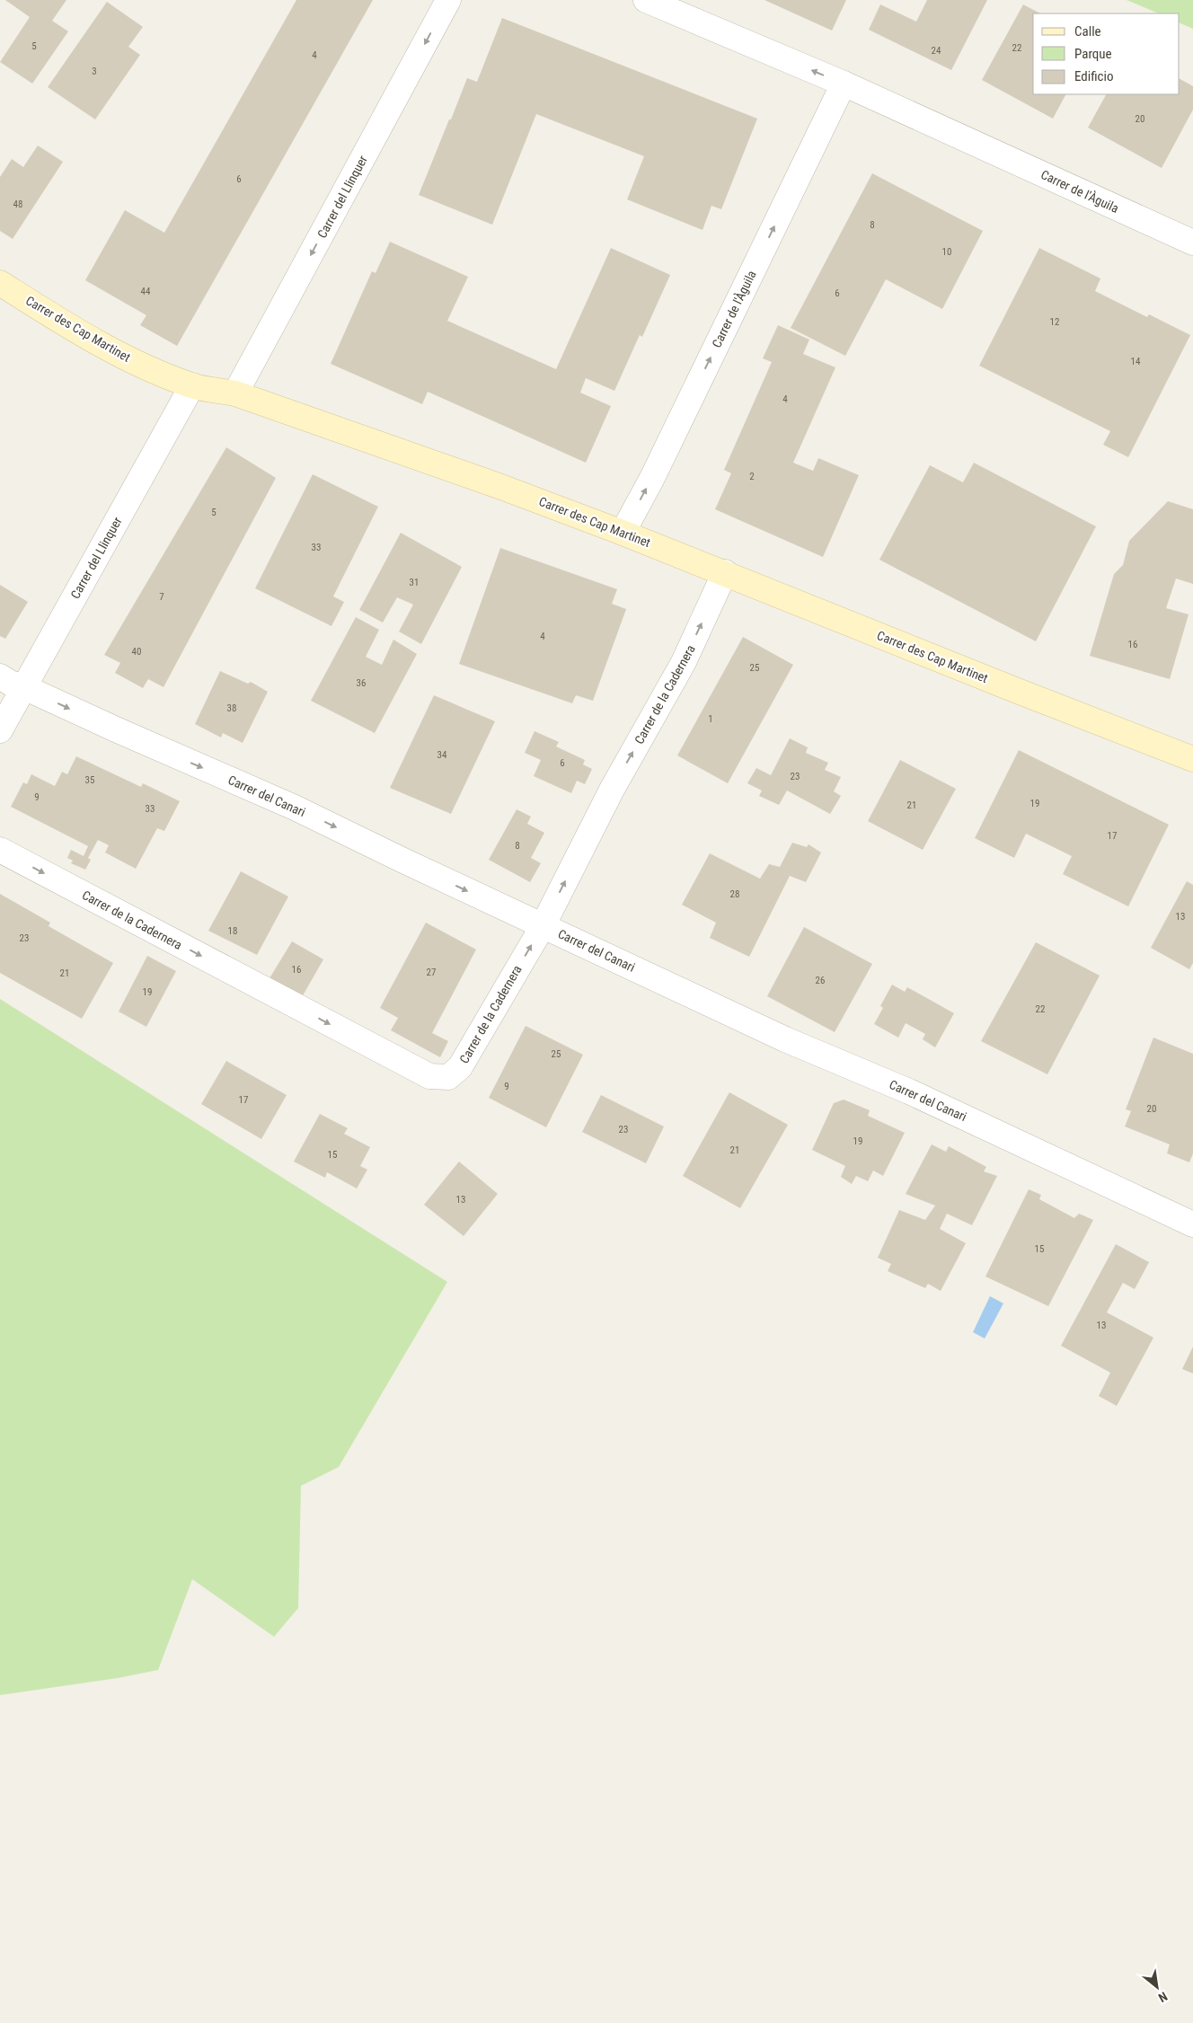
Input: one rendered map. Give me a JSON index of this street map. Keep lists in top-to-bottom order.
{
  "streets": {
    "street": [
      "Carrer de l'Àguila",
      "Carrer del Llinquer",
      "Carrer des Cap Martinet",
      "Carrer de la Cadernera",
      "Carrer del Canari"
    ]
  },
  "crossings": [
    ["Carrer de l'Àguila", "Carrer des Cap Martinet"],
    ["Carrer del Llinquer", "Carrer des Cap Martinet"],
    ["Carrer del Llinquer", "Carrer del Canari"],
    ["Carrer des Cap Martinet", "Carrer de la Cadernera"],
    ["Carrer de la Cadernera", "Carrer del Canari"]
  ],
  "one_way": ["Carrer del Llinquer", "Carrer del Canari"],
  "house_numbers": [
    "5",
    "22",
    "24",
    "4",
    "3",
    "20",
    "6",
    "48",
    "8",
    "10",
    "44",
    "6",
    "12",
    "14",
    "4",
    "2",
    "5",
    "33",
    "31",
    "7",
    "4",
    "16",
    "40",
    "25",
    "36",
    "38",
    "1",
    "34",
    "6",
    "23",
    "35",
    "9",
    "19",
    "21",
    "33",
    "17",
    "8",
    "28",
    "13",
    "18",
    "23",
    "16",
    "27",
    "21",
    "26",
    "19",
    "22",
    "25",
    "9",
    "17",
    "20",
    "23",
    "19",
    "21",
    "15",
    "13",
    "15",
    "13"
  ],
  "legend": ["Calle", "Parque", "Edificio"],
  "north": "bottom right"
}
